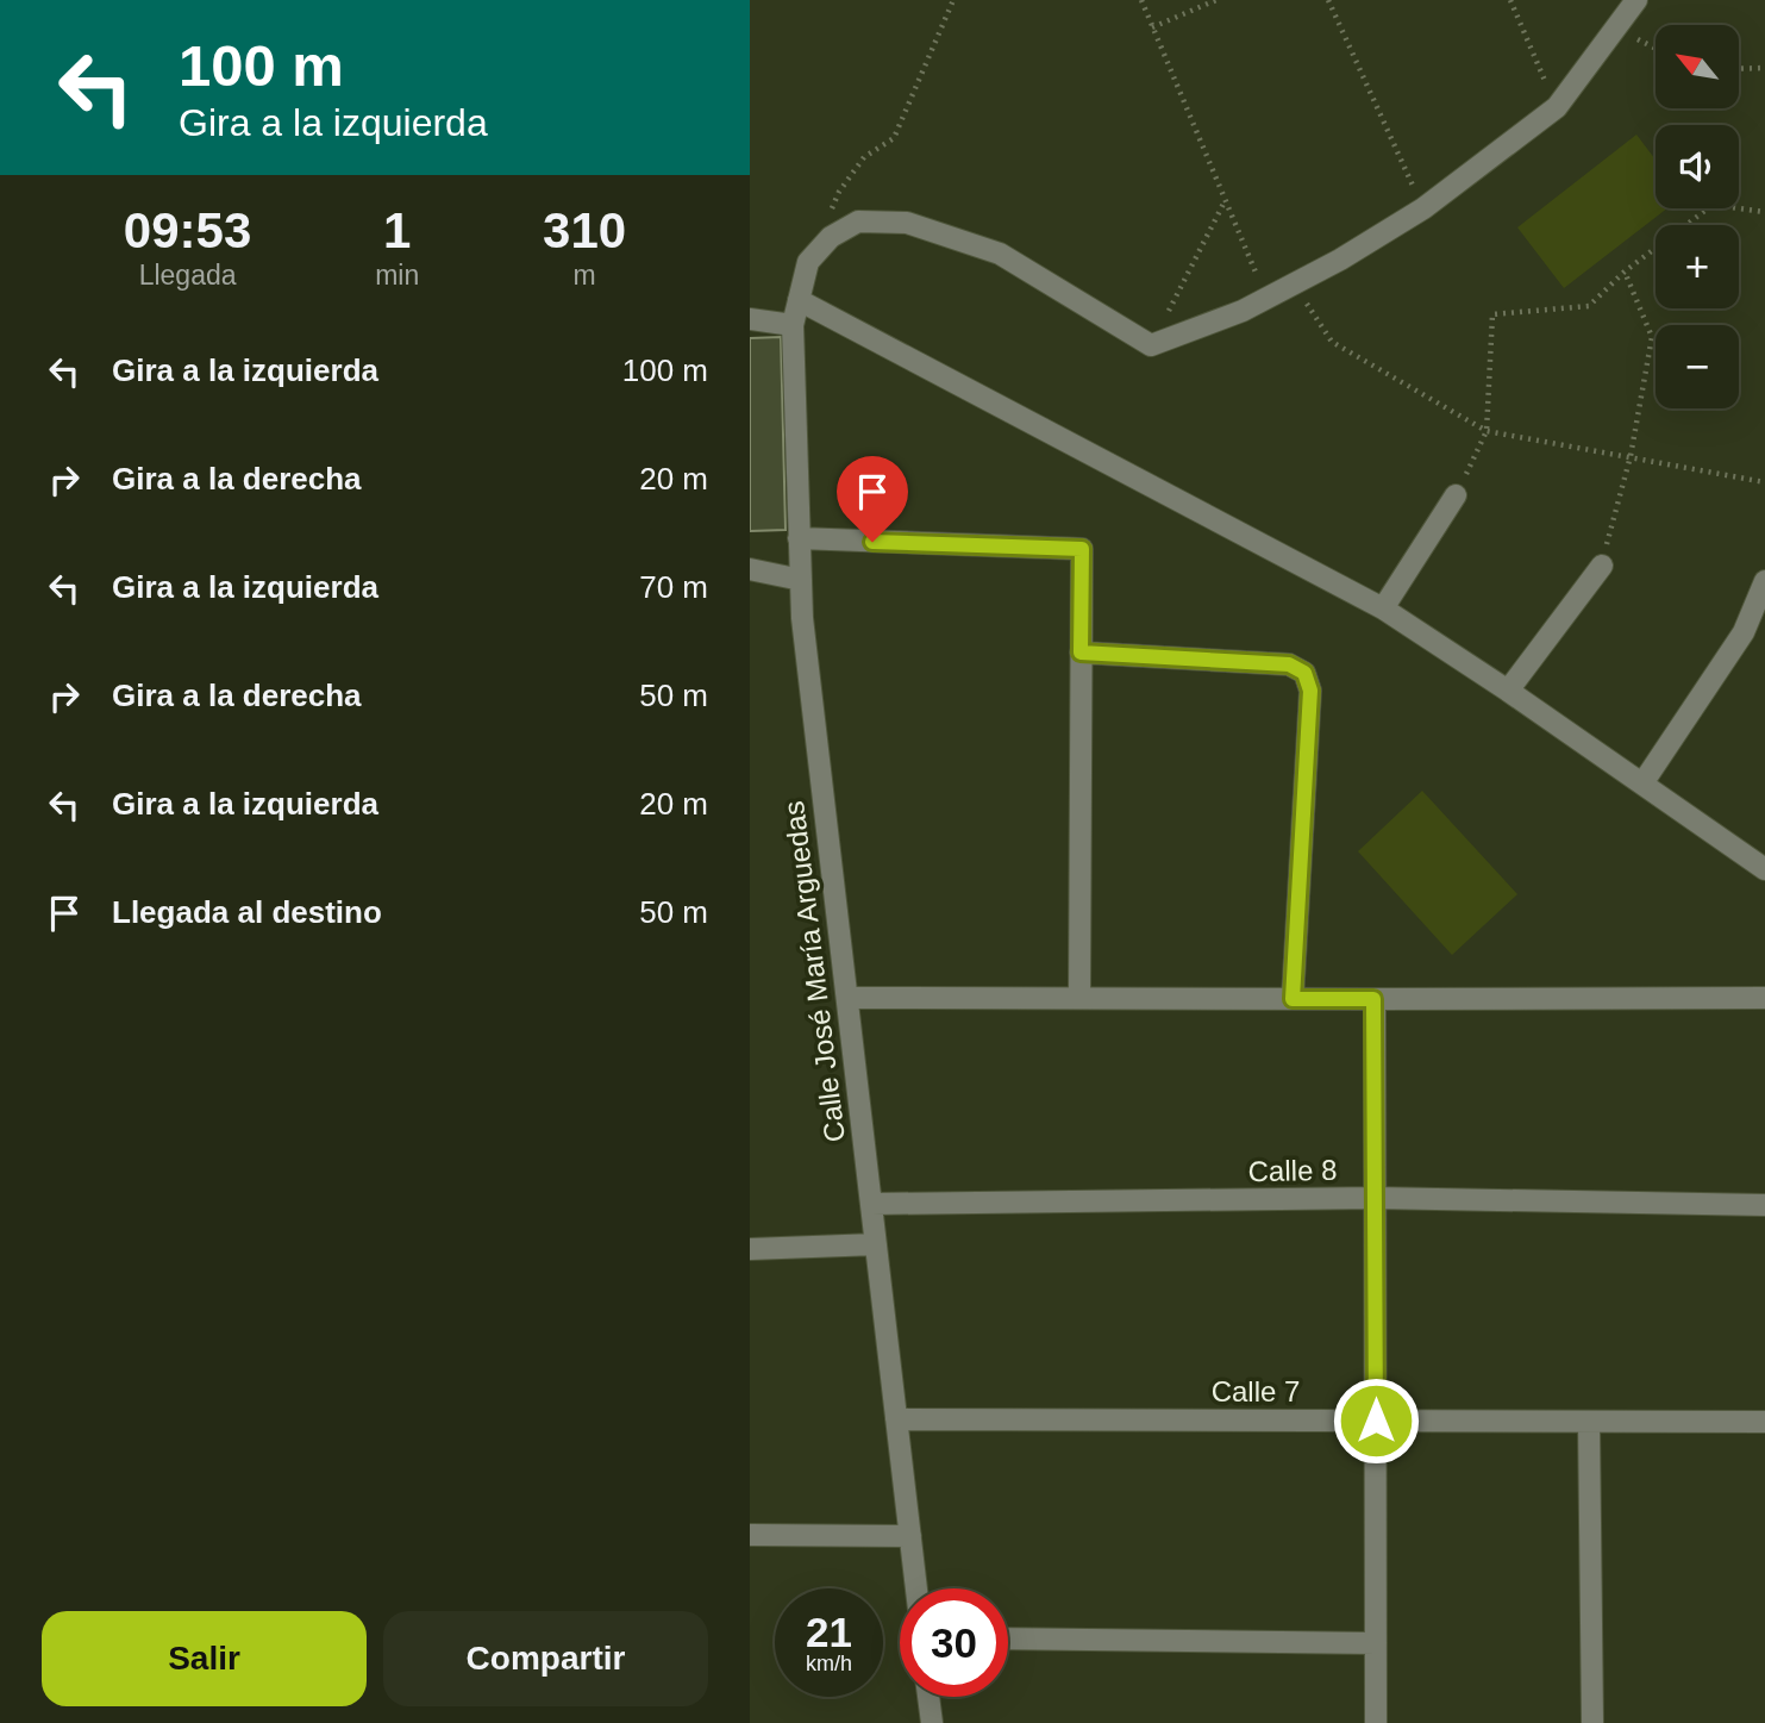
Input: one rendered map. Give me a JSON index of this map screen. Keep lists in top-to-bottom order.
{
  "streets": {
    "street": ["Calle José María Arguedas", "Calle 8", "Calle 7"]
  },
  "crossings": [
    ["Calle José María Arguedas", "Calle 8"],
    ["Calle José María Arguedas", "Calle 7"]
  ],
  "north": "top left",
  "page": {
    "turn": ["100 m", "Gira a la izquierda"],
    "map_buttons": ["+", "−"],
    "eta": [
      "09:53",
      "Llegada",
      "1",
      "min",
      "310",
      "m"
    ],
    "list": [
      {
        "name": "Gira a la izquierda",
        "value": "100 m"
      },
      {
        "name": "Gira a la derecha",
        "value": "20 m"
      },
      {
        "name": "Gira a la izquierda",
        "value": "70 m"
      },
      {
        "name": "Gira a la derecha",
        "value": "50 m"
      },
      {
        "name": "Gira a la izquierda",
        "value": "20 m"
      },
      {
        "name": "Llegada al destino",
        "value": "50 m"
      }
    ],
    "speed": "21 km/h",
    "limit": "30",
    "buttons": ["Salir", "Compartir"]
  }
}
